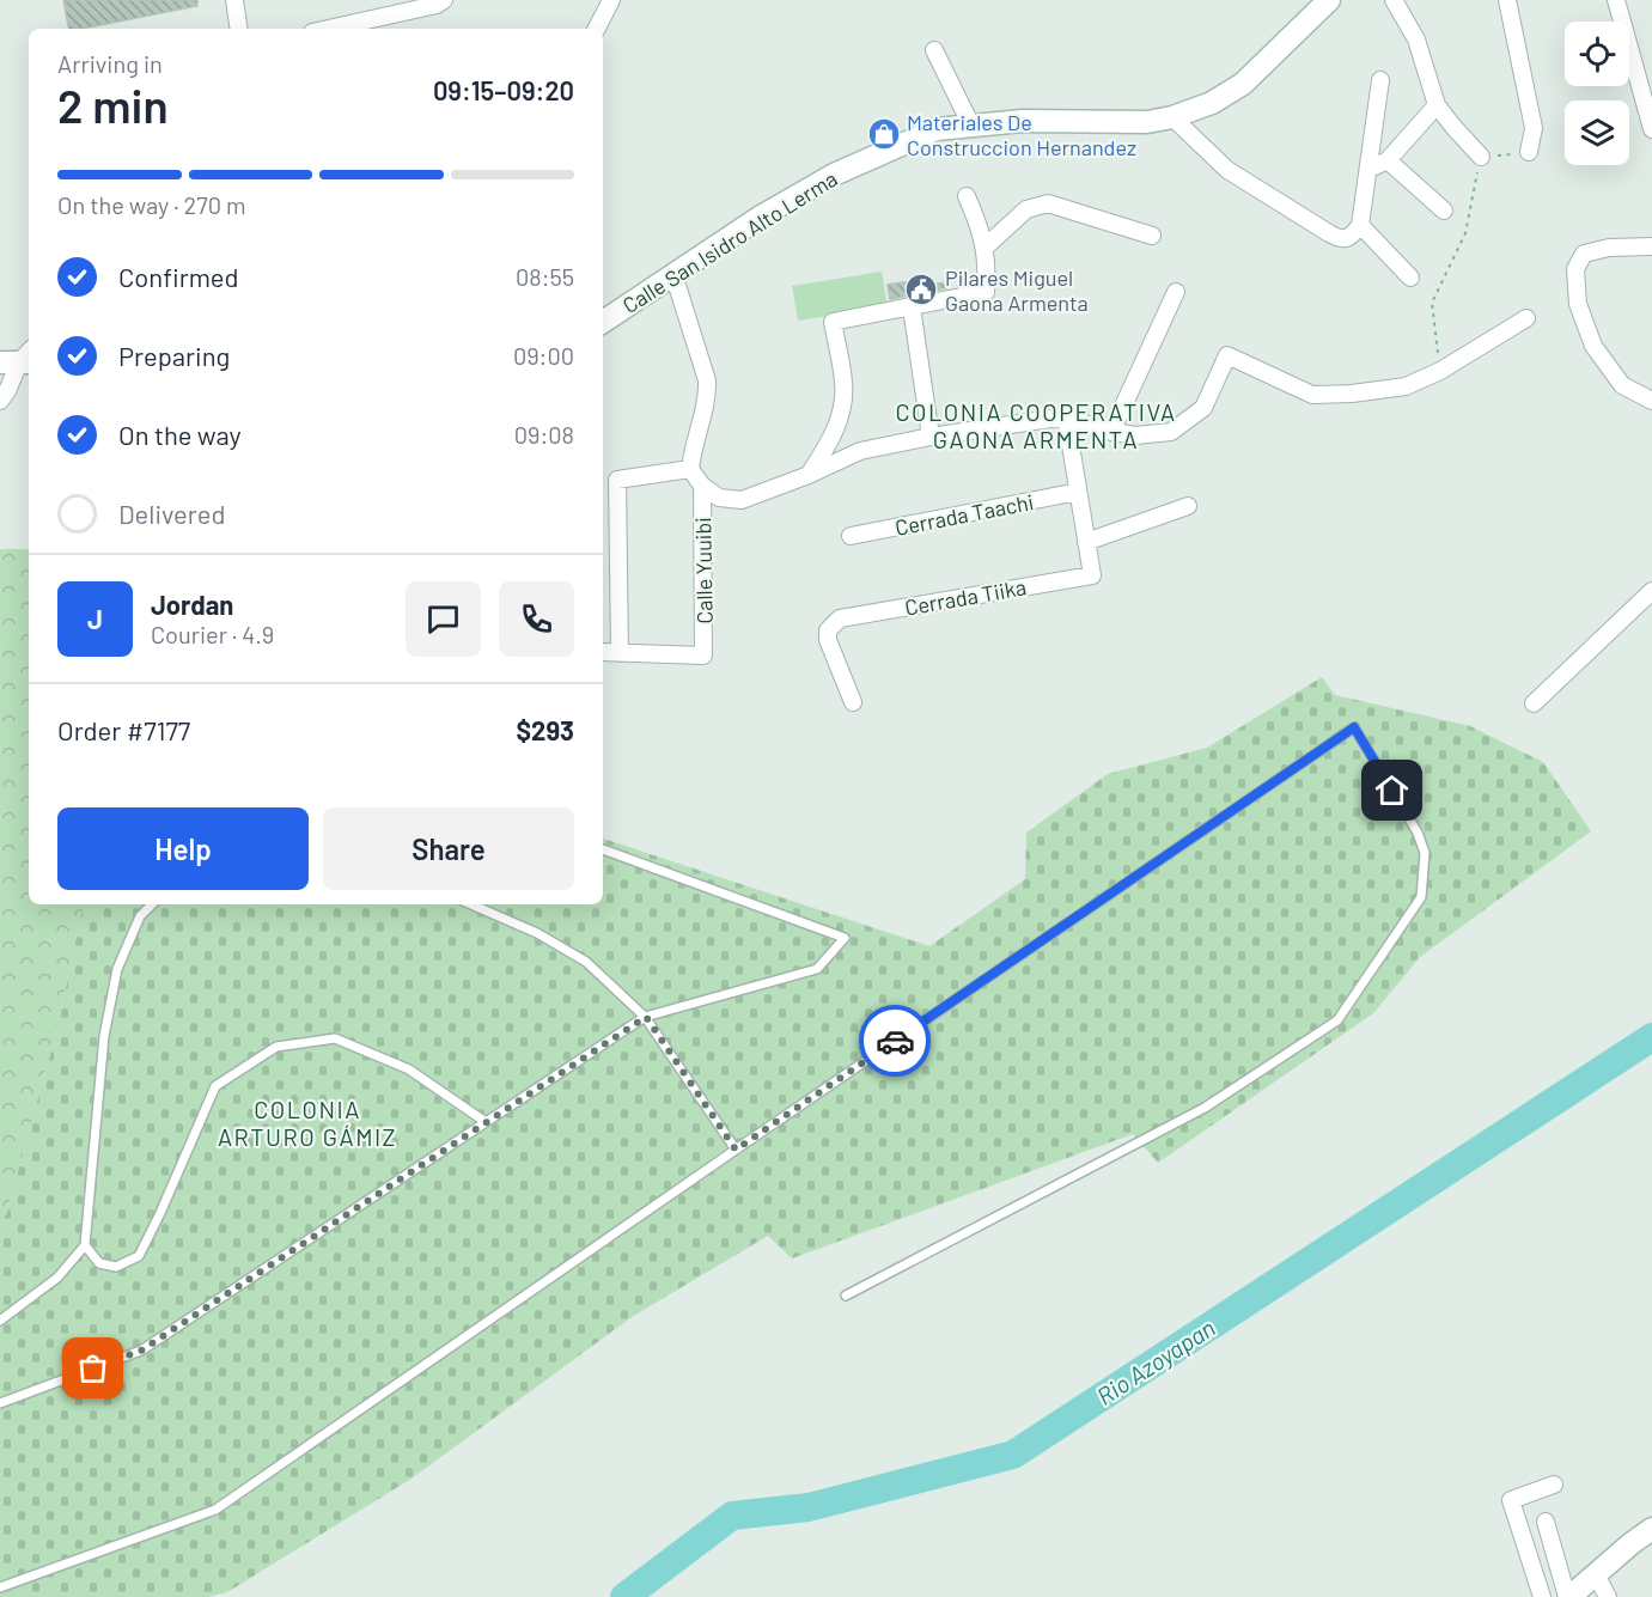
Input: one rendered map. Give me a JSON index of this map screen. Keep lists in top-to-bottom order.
{
  "streets": {
    "street": [
      "Calle San Isidro Alto Lerma",
      "Cerrada Taachi",
      "Calle Yuuibi",
      "Cerrada Tiika"
    ]
  },
  "districts": ["COLONIA COOPERATIVA GAONA ARMENTA", "COLONIA ARTURO GÁMIZ"],
  "water": ["Rio Azoyapan"],
  "places": {
    "shop": ["Materiales De Construccion Hernandez"],
    "public building": ["Pilares Miguel Gaona Armenta"]
  },
  "page": {
    "heading": ["2 min", "Arriving in", "09:15–09:20"],
    "panel": [
      "Jordan",
      "Courier · 4.9",
      "Order #7177",
      "$293"
    ],
    "bar": "On the way · 270 m",
    "list": [
      ["Confirmed", "08:55"],
      ["Preparing", "09:00"],
      ["On the way", "09:08"],
      "Delivered"
    ],
    "round": "J",
    "buttons": ["Help", "Share"]
  }
}
